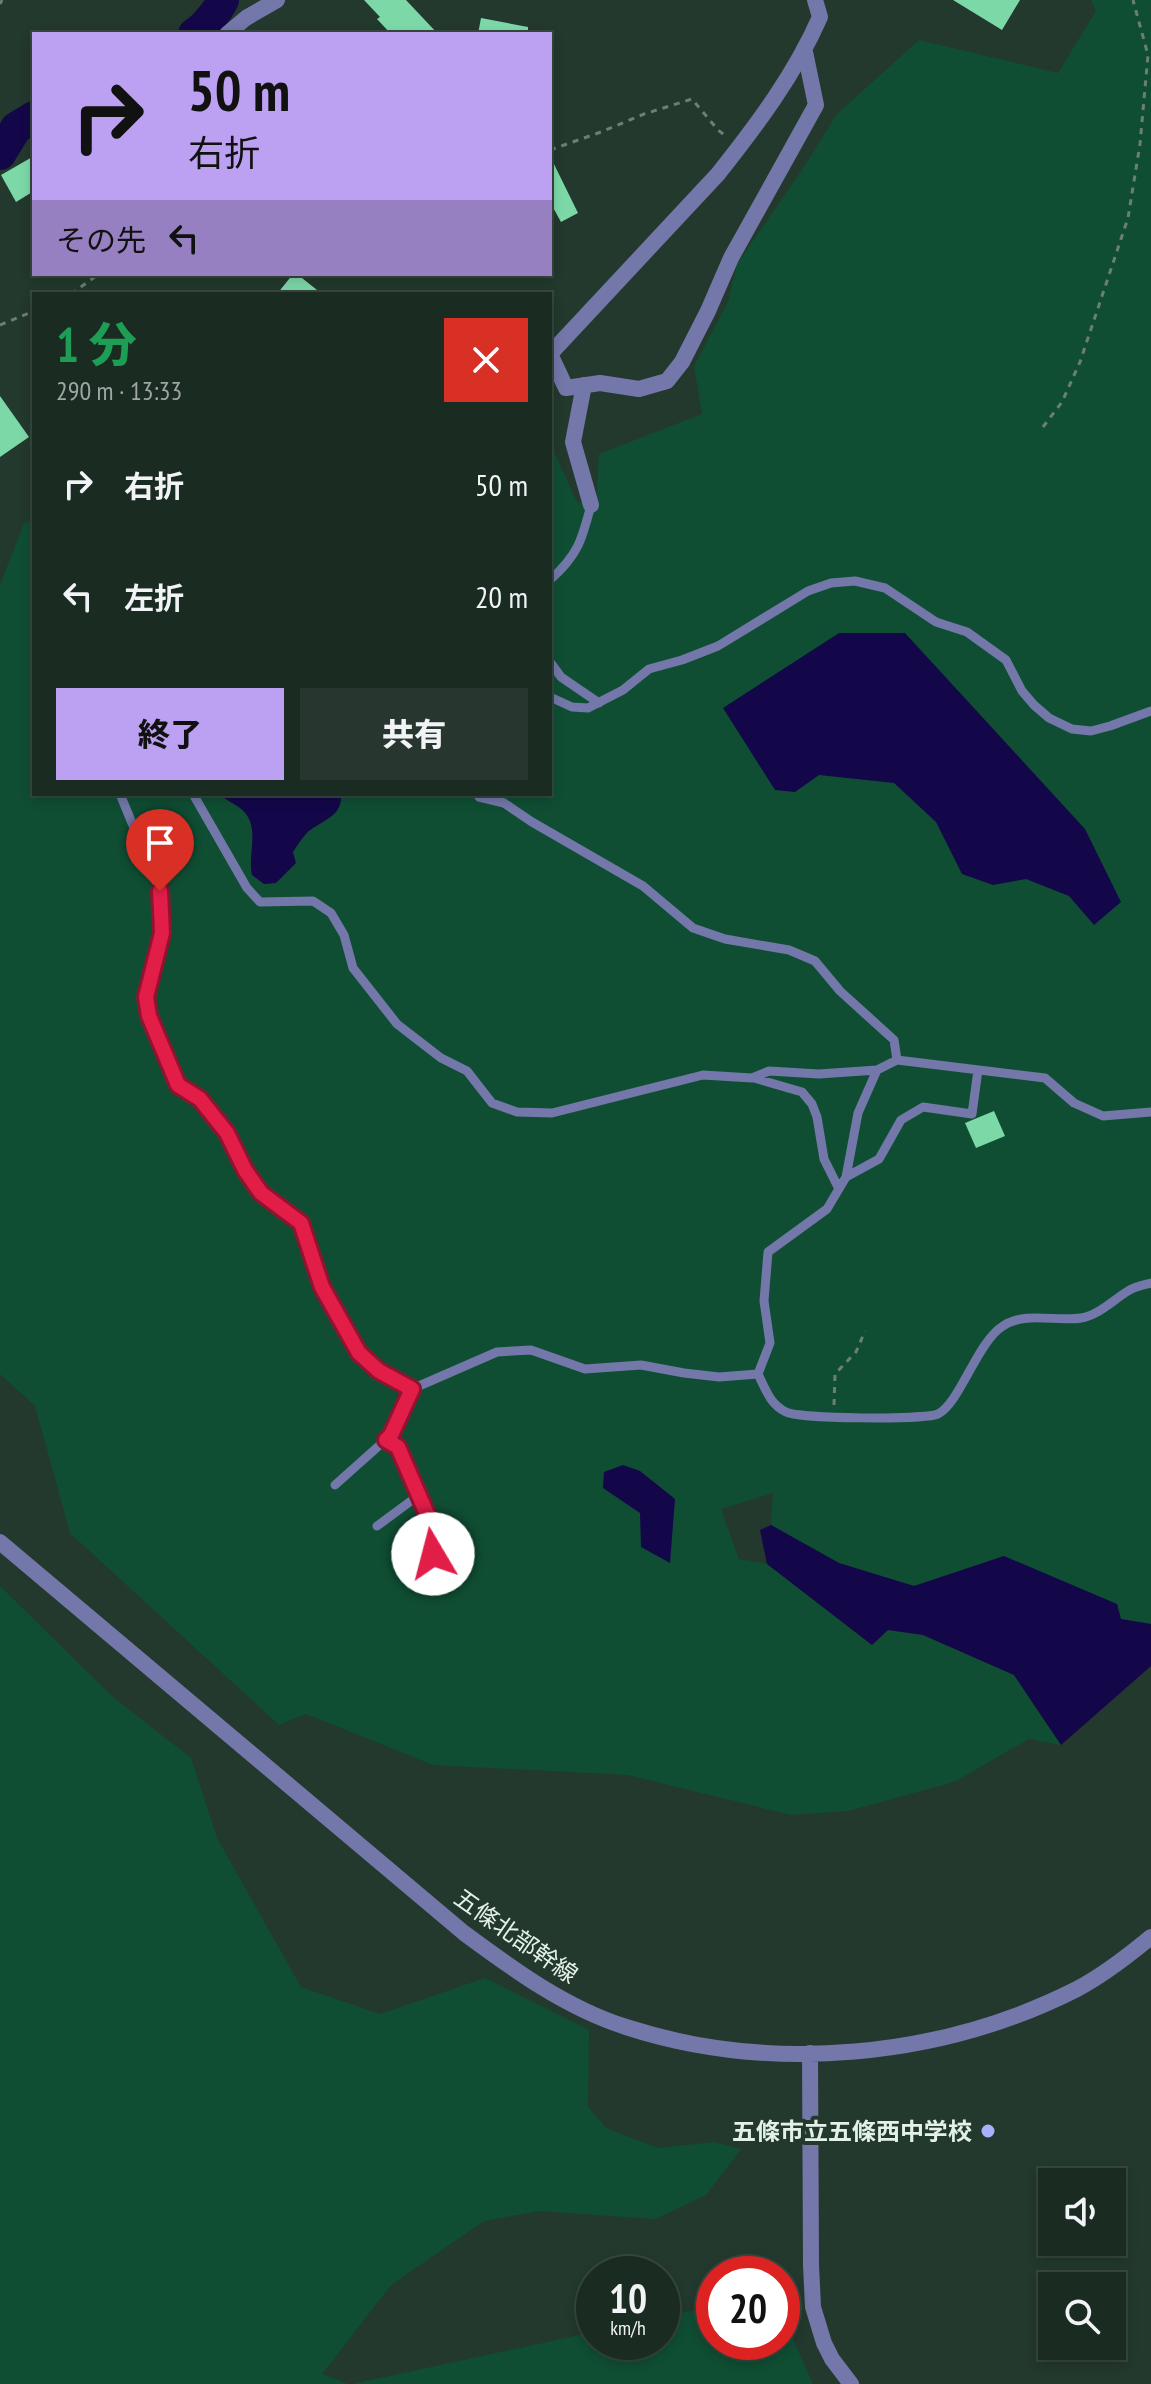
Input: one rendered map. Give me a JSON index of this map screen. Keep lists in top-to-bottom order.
{
  "streets": {
    "street": ["五條北部幹線"]
  },
  "places": ["五條市立五條西中学校"],
  "page": {
    "turn": ["50 m", "右折"],
    "then": "その先",
    "heading": ["1 分", "290 m · 13:33"],
    "list": [
      {
        "name": "右折",
        "value": "50 m"
      },
      {
        "name": "左折",
        "value": "20 m"
      }
    ],
    "buttons": ["終了", "共有"],
    "speed": "10 km/h",
    "limit": "20"
  }
}
